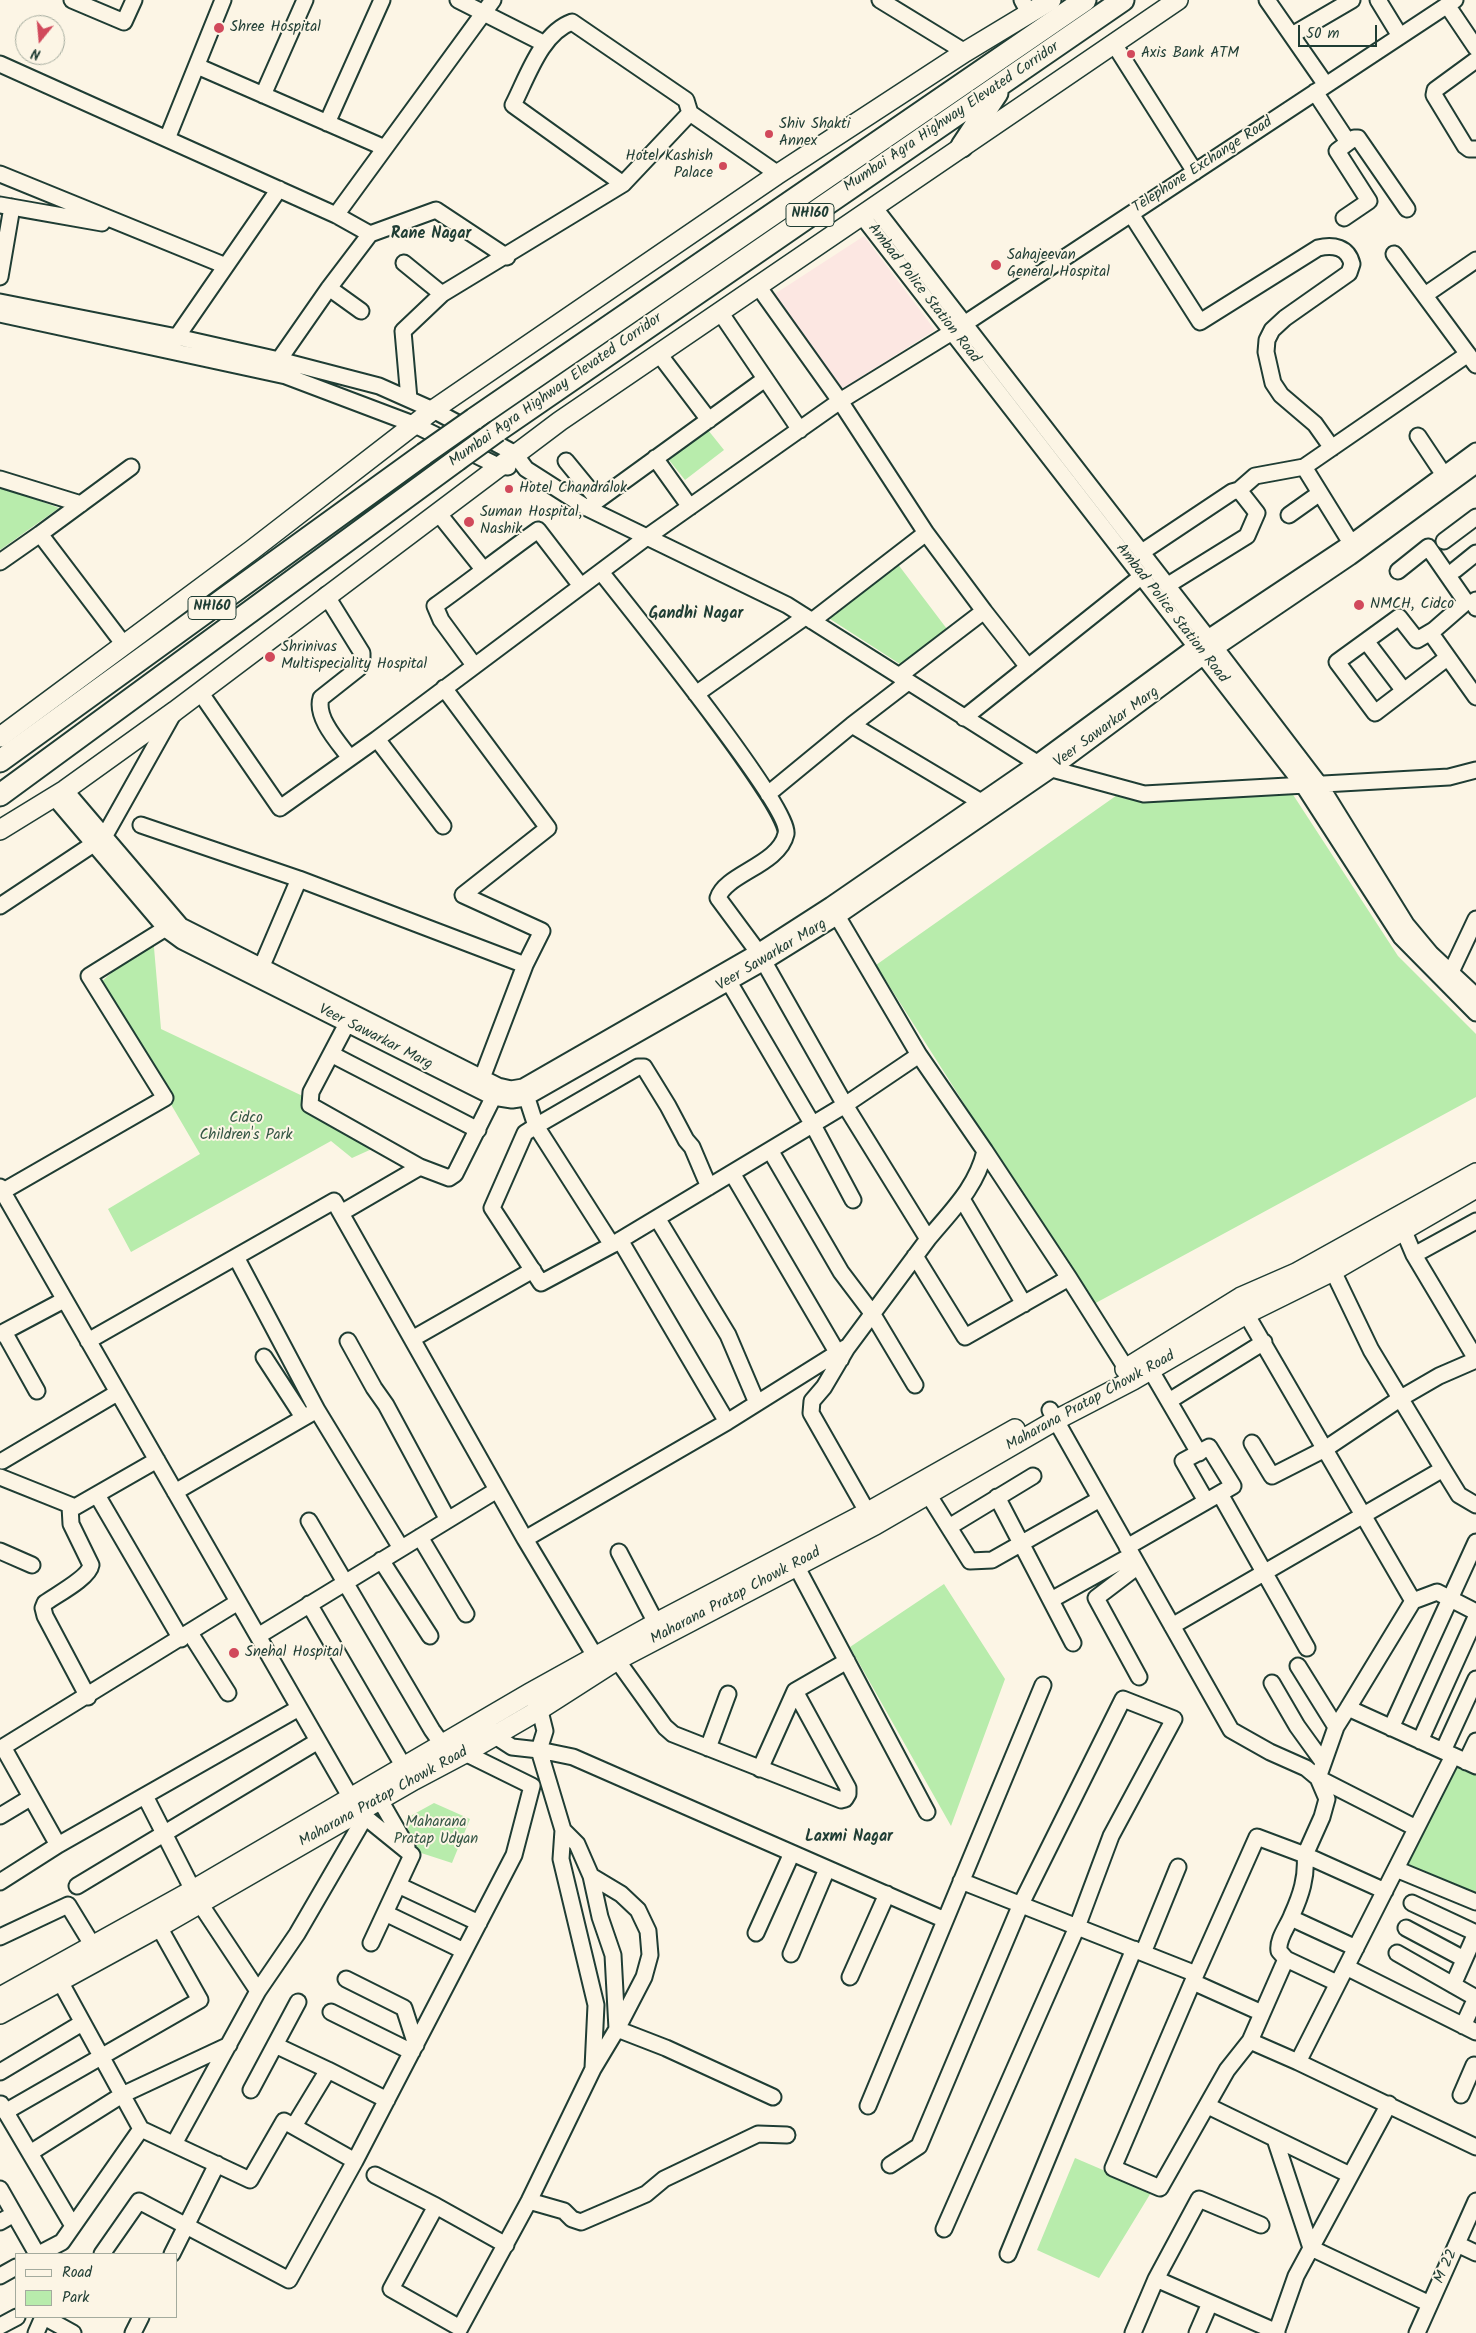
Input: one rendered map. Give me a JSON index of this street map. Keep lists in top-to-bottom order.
{
  "streets": {
    "highway": ["Mumbai Agra Highway Elevated Corridor", "NH160"],
    "main road": ["Maharana Pratap Chowk Road"],
    "street": [
      "Telephone Exchange Road",
      "Ambad Police Station Road",
      "Veer Sawarkar Marg",
      "M 22"
    ]
  },
  "crossings": [
    ["Telephone Exchange Road", "Ambad Police Station Road"],
    ["Ambad Police Station Road", "Veer Sawarkar Marg"]
  ],
  "districts": ["Rane Nagar", "Gandhi Nagar", "Laxmi Nagar"],
  "parks": ["Cidco Children's Park", "Maharana Pratap Udyan"],
  "places": [
    "Shree Hospital",
    "Axis Bank ATM",
    "Shiv Shakti Annex",
    "Hotel Kashish Palace",
    "Sahajeevan General Hospital",
    "Hotel Chandralok",
    "Suman Hospital, Nashik",
    "NMCH, Cidco",
    "Shrinivas Multispeciality Hospital",
    "Snehal Hospital"
  ],
  "legend": ["Road", "Park"],
  "scale_bar": "50 m",
  "north": "bottom"
}
